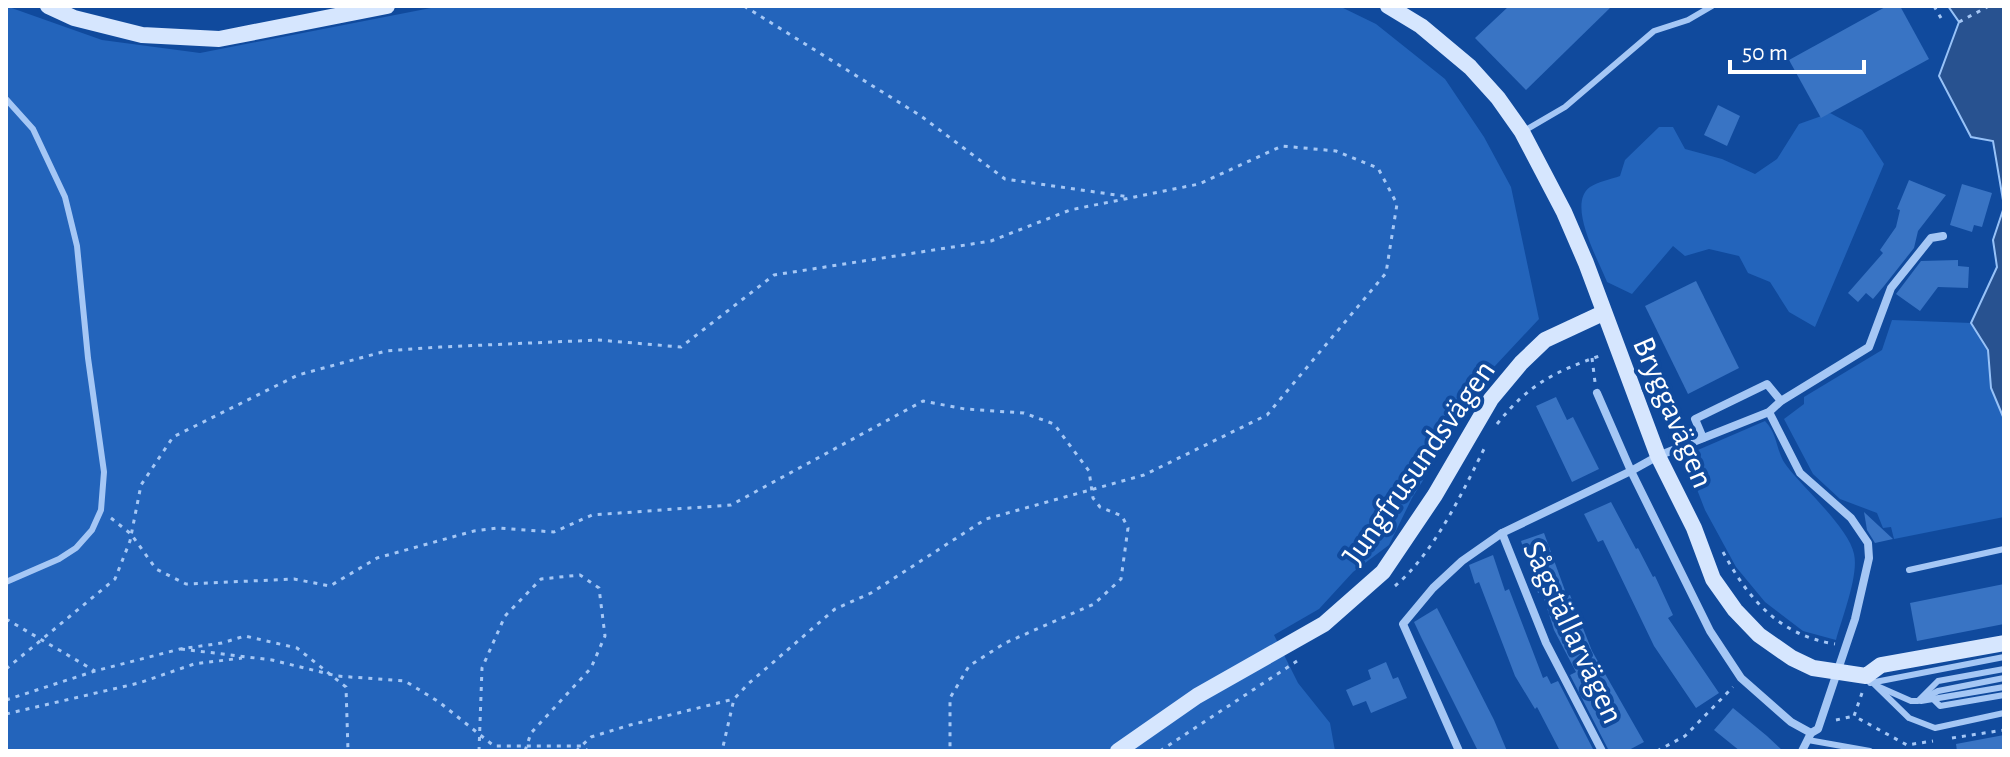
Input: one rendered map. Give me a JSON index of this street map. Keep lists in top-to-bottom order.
{
  "streets": {
    "main road": ["Bryggavägen", "Jungfrusundsvägen"],
    "street": ["Sågställarvägen"]
  },
  "crossings": [
    ["Bryggavägen", "Jungfrusundsvägen"]
  ],
  "scale_bar": "50 m"
}
